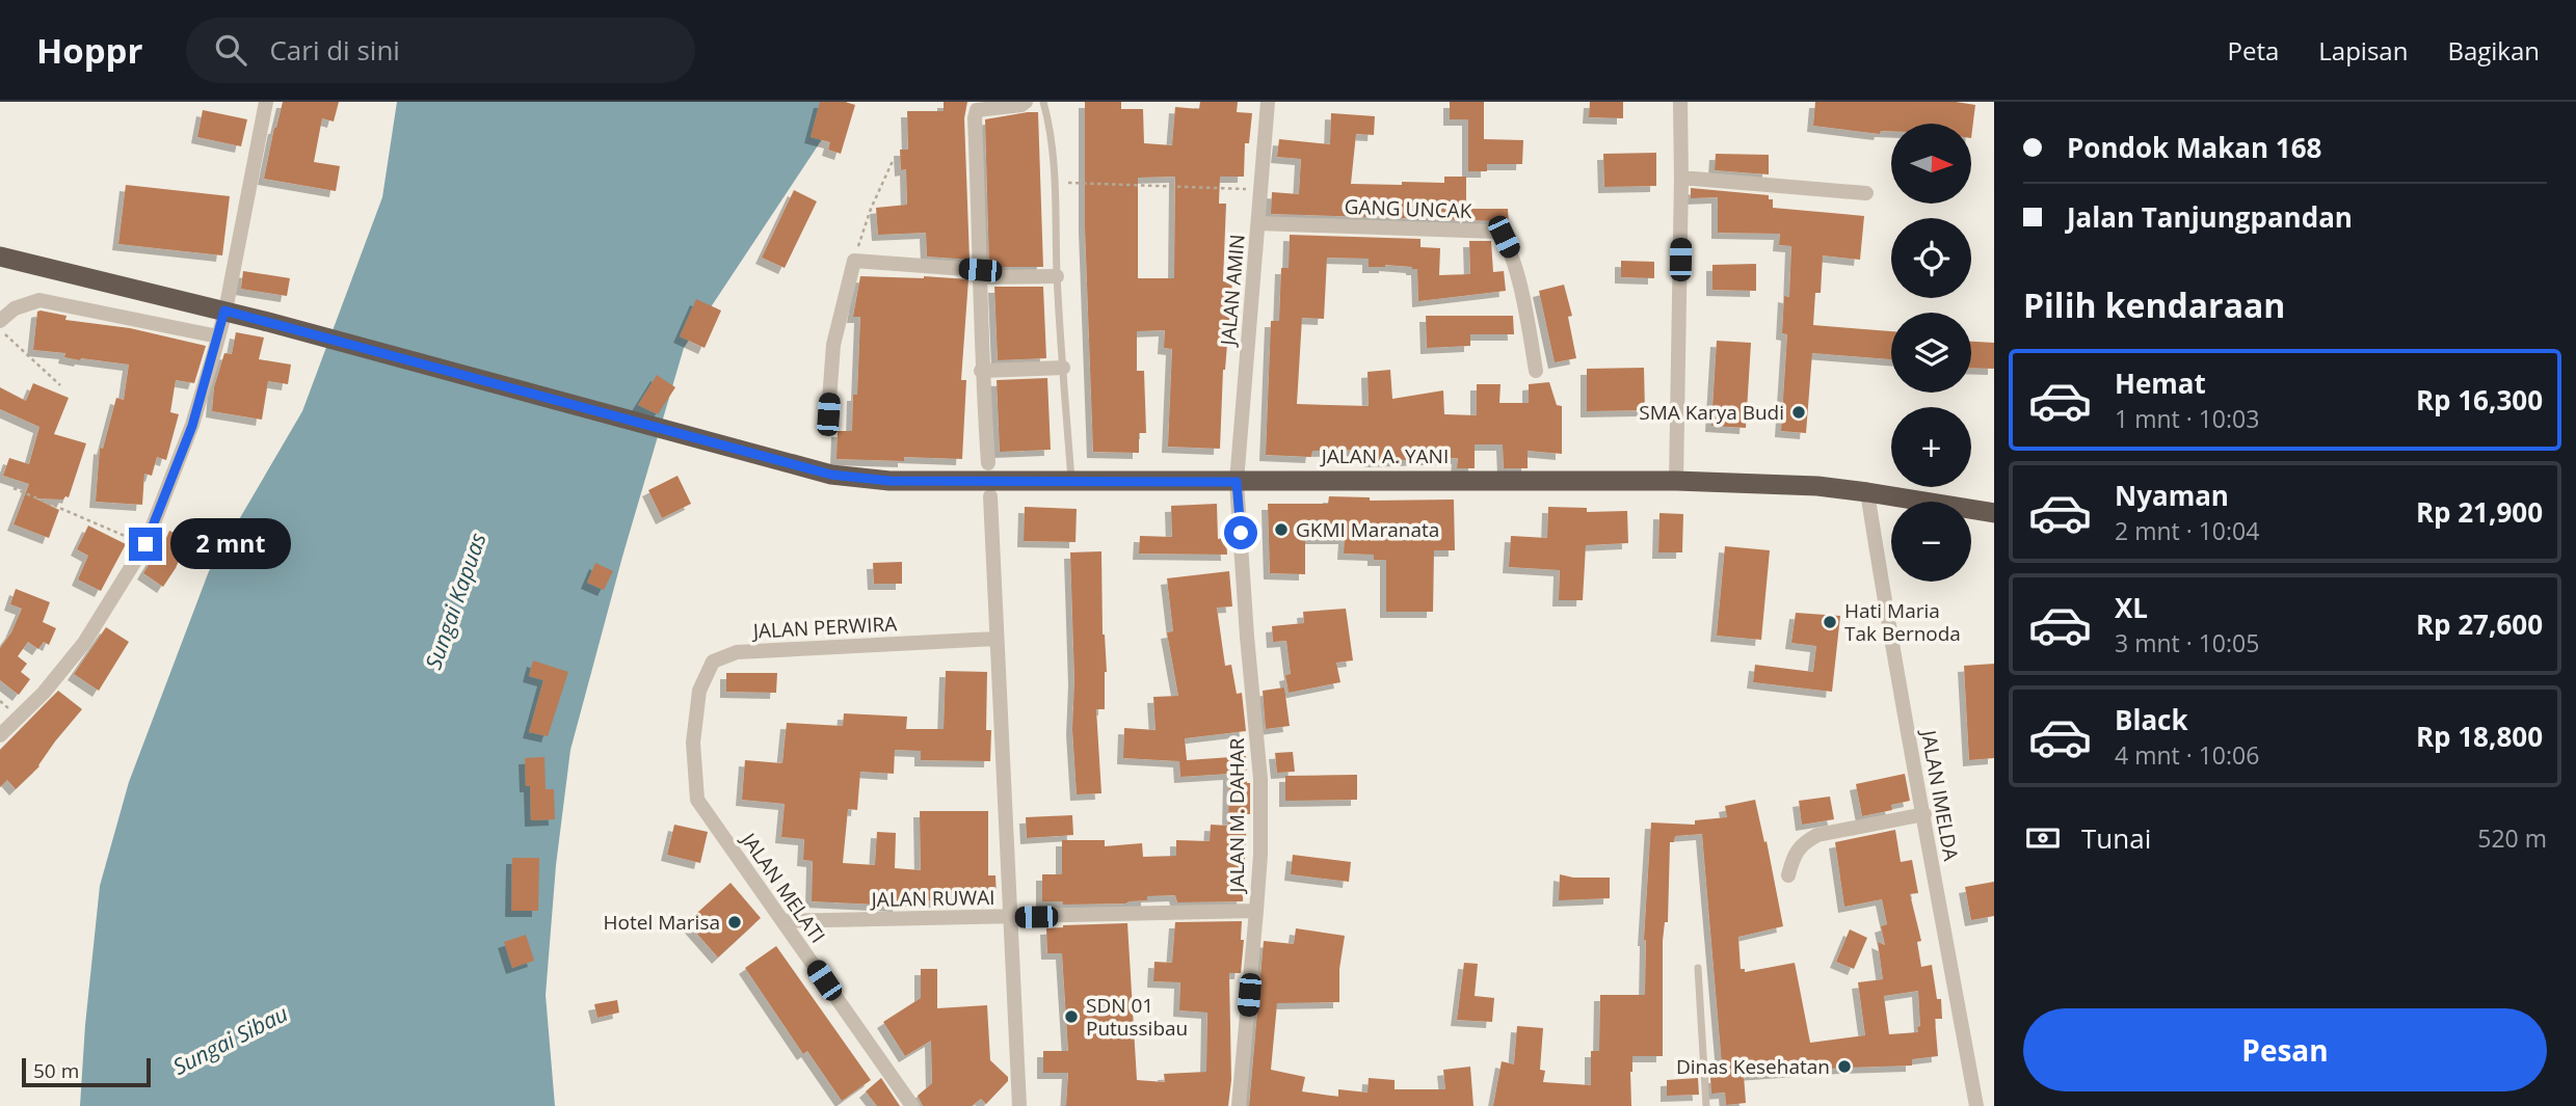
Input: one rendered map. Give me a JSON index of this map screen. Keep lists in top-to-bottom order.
{
  "streets": {
    "highway": ["JALAN A. YANI"],
    "street": [
      "GANG UNCAK",
      "JALAN AMIN",
      "JALAN PERWIRA",
      "JALAN IMELDA",
      "JALAN M. DAHAR",
      "JALAN MELATI",
      "JALAN RUWAI"
    ]
  },
  "crossings": [
    ["GANG UNCAK", "JALAN AMIN"],
    ["JALAN AMIN", "JALAN A. YANI"],
    ["JALAN AMIN", "JALAN M. DAHAR"],
    ["JALAN A. YANI", "JALAN IMELDA"],
    ["JALAN A. YANI", "JALAN M. DAHAR"],
    ["JALAN PERWIRA", "JALAN MELATI"],
    ["JALAN M. DAHAR", "JALAN RUWAI"],
    ["JALAN MELATI", "JALAN RUWAI"]
  ],
  "water": ["Sungai Kapuas", "Sungai Sibau"],
  "places": [
    "SMA Karya Budi",
    "GKMI Maranata",
    "Hati Maria Tak Bernoda",
    "Hotel Marisa",
    "SDN 01 Putussibau",
    "Dinas Kesehatan"
  ],
  "scale_bar": "50 m",
  "north": "right",
  "page": {
    "header": "Hoppr",
    "search": "Cari di sini",
    "nav": ["Peta", "Lapisan", "Bagikan"],
    "banner": ["Pondok Makan 168", "Jalan Tanjungpandan"],
    "map_buttons": ["+", "−"],
    "heading": "Pilih kendaraan",
    "list": [
      {
        "name": "Hemat",
        "note": "1 mnt · 10:03",
        "value": "Rp 16,300"
      },
      {
        "name": "Nyaman",
        "note": "2 mnt · 10:04",
        "value": "Rp 21,900"
      },
      {
        "name": "XL",
        "note": "3 mnt · 10:05",
        "value": "Rp 27,600"
      },
      {
        "name": "Black",
        "note": "4 mnt · 10:06",
        "value": "Rp 18,800"
      }
    ],
    "bubble": "2 mnt",
    "pay": ["Tunai", "520 m"],
    "buttons": "Pesan",
    "scale": "50 m"
  }
}
